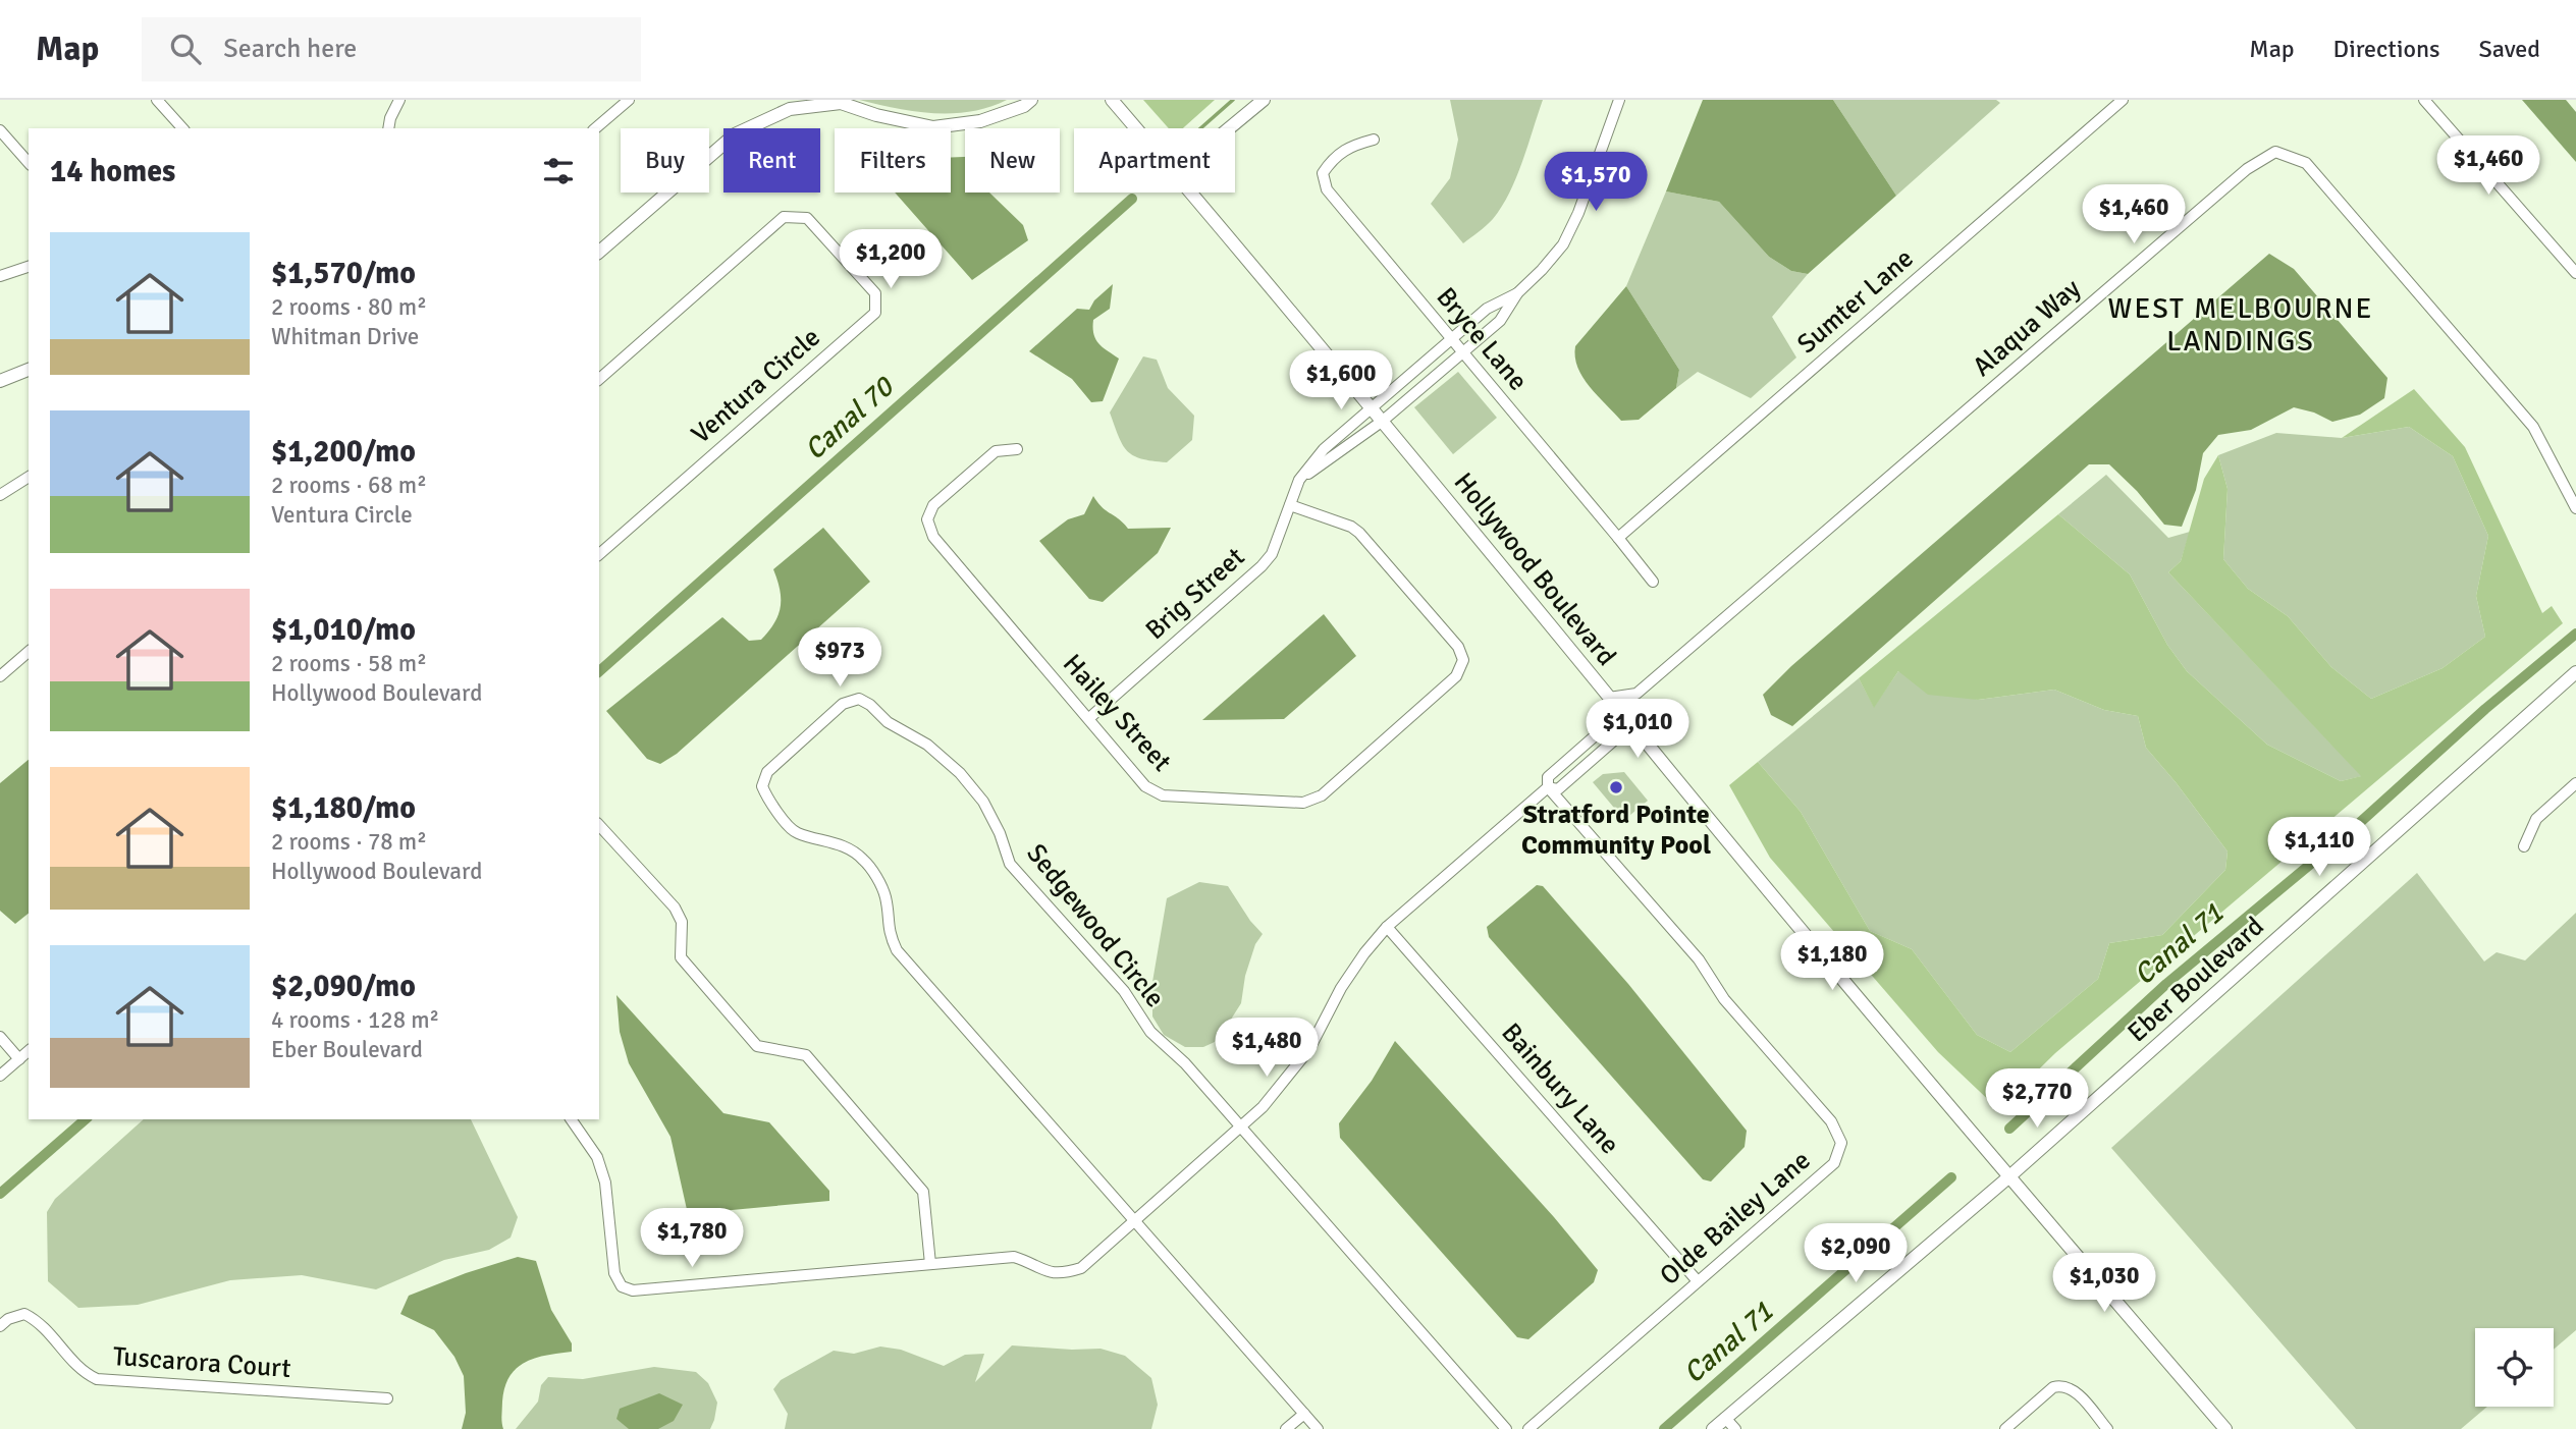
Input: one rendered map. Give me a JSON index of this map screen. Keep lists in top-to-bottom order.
{
  "streets": {
    "street": [
      "Sumter Lane",
      "Alaqua Way",
      "Bryce Lane",
      "Ventura Circle",
      "Hollywood Boulevard",
      "Brig Street",
      "Hailey Street",
      "Sedgewood Circle",
      "Eber Boulevard",
      "Bainbury Lane",
      "Olde Bailey Lane",
      "Tuscarora Court"
    ]
  },
  "crossings": [
    ["Sumter Lane", "Bryce Lane"],
    ["Alaqua Way", "Hollywood Boulevard"],
    ["Bryce Lane", "Brig Street"],
    ["Hollywood Boulevard", "Brig Street"],
    ["Hollywood Boulevard", "Eber Boulevard"],
    ["Brig Street", "Hailey Street"],
    ["Bainbury Lane", "Olde Bailey Lane"]
  ],
  "districts": ["WEST MELBOURNE LANDINGS"],
  "water": ["Canal 70", "Canal 71"],
  "places": ["Stratford Pointe Community Pool"],
  "page": {
    "header": "Map",
    "search": "Search here",
    "nav": ["Map", "Directions", "Saved"],
    "chip": [
      "Buy",
      "Rent",
      "Filters",
      "New",
      "Apartment"
    ],
    "heading": "14 homes",
    "price": [
      "$1,460",
      "$1,570",
      "$1,460",
      "$1,200",
      "$1,600",
      "$973",
      "$1,010",
      "$1,110",
      "$1,180",
      "$1,480",
      "$2,770",
      "$1,780",
      "$2,090",
      "$1,030"
    ],
    "list": [
      {
        "name": "$1,570/mo",
        "note": "2 rooms · 80 m² · Whitman Drive"
      },
      {
        "name": "$1,200/mo",
        "note": "2 rooms · 68 m² · Ventura Circle"
      },
      {
        "name": "$1,010/mo",
        "note": "2 rooms · 58 m² · Hollywood Boulevard"
      },
      {
        "name": "$1,180/mo",
        "note": "2 rooms · 78 m² · Hollywood Boulevard"
      },
      {
        "name": "$2,090/mo",
        "note": "4 rooms · 128 m² · Eber Boulevard"
      }
    ]
  }
}
